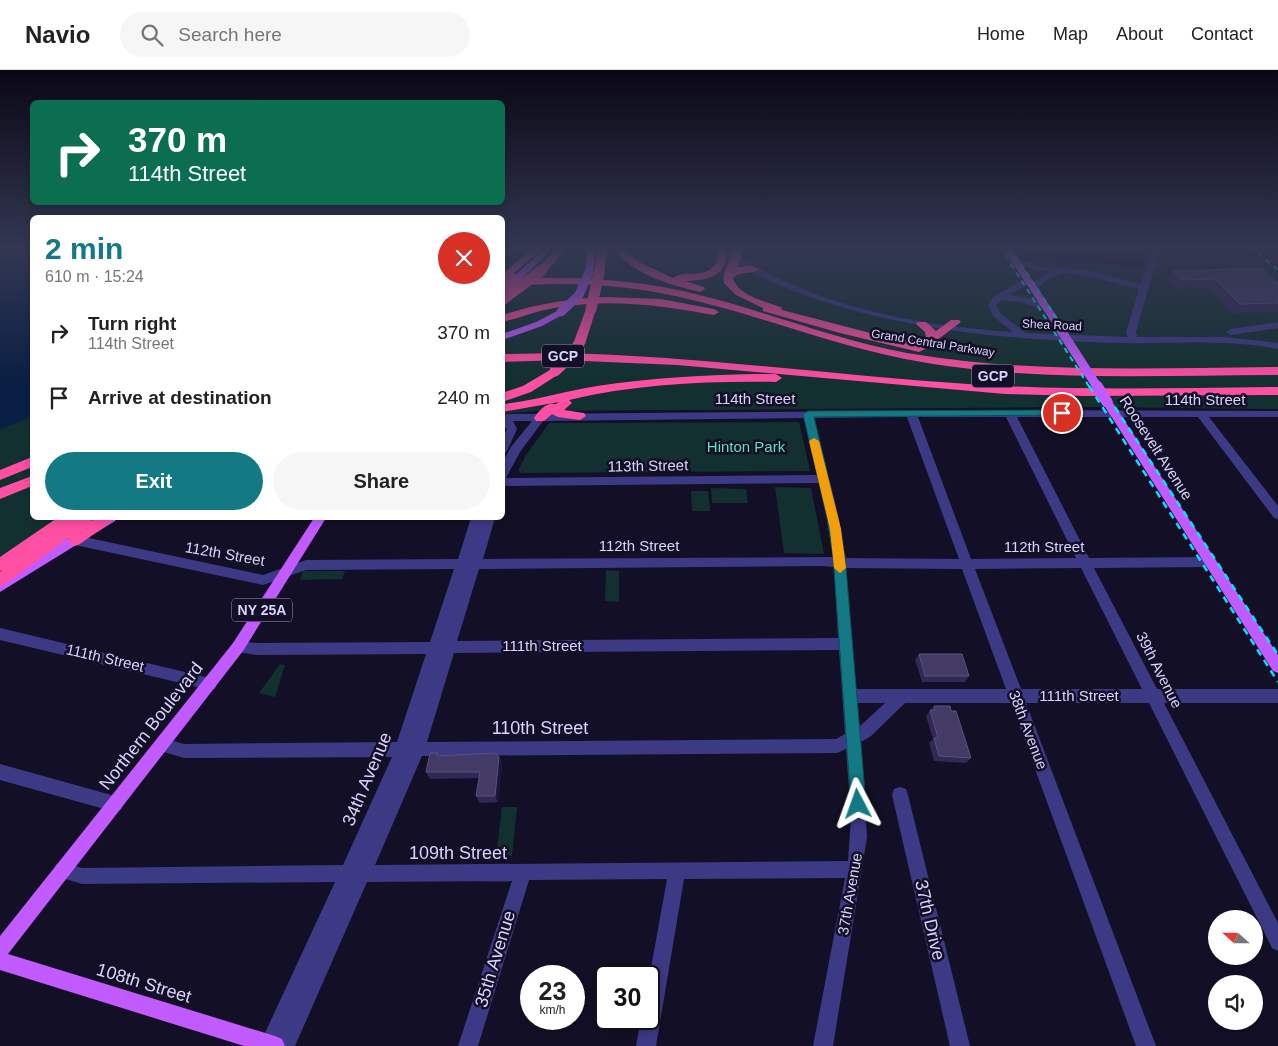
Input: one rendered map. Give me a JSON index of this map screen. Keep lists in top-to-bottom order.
{
  "streets": {
    "highway": ["Grand Central Parkway", "GCP"],
    "main road": [
      "Roosevelt Avenue",
      "NY 25A",
      "Northern Boulevard",
      "108th Street"
    ],
    "street": [
      "Shea Road",
      "114th Street",
      "113th Street",
      "112th Street",
      "111th Street",
      "39th Avenue",
      "110th Street",
      "38th Avenue",
      "34th Avenue",
      "109th Street",
      "37th Avenue",
      "37th Drive",
      "35th Avenue"
    ]
  },
  "crossings": [
    ["114th Street", "Roosevelt Avenue"],
    ["114th Street", "39th Avenue"],
    ["114th Street", "38th Avenue"],
    ["114th Street", "37th Avenue"],
    ["Roosevelt Avenue", "112th Street"],
    ["113th Street", "37th Avenue"],
    ["112th Street", "39th Avenue"],
    ["112th Street", "Northern Boulevard"],
    ["112th Street", "38th Avenue"],
    ["112th Street", "34th Avenue"],
    ["112th Street", "37th Avenue"],
    ["111th Street", "39th Avenue"],
    ["111th Street", "Northern Boulevard"],
    ["111th Street", "110th Street"],
    ["111th Street", "38th Avenue"],
    ["111th Street", "34th Avenue"],
    ["111th Street", "37th Avenue"],
    ["Northern Boulevard", "110th Street"],
    ["Northern Boulevard", "109th Street"],
    ["110th Street", "34th Avenue"],
    ["110th Street", "37th Avenue"],
    ["34th Avenue", "109th Street"],
    ["34th Avenue", "108th Street"],
    ["109th Street", "37th Avenue"],
    ["109th Street", "35th Avenue"]
  ],
  "parks": ["Hinton Park"],
  "north": "left",
  "page": {
    "header": "Navio",
    "search": "Search here",
    "nav": [
      "Home",
      "Map",
      "About",
      "Contact"
    ],
    "turn": ["370 m", "114th Street"],
    "heading": ["2 min", "610 m · 15:24"],
    "list": [
      {
        "name": "Turn right",
        "note": "114th Street",
        "value": "370 m"
      },
      {
        "name": "Arrive at destination",
        "value": "240 m"
      }
    ],
    "buttons": ["Exit", "Share"],
    "speed": "23 km/h",
    "limit": "30"
  }
}
